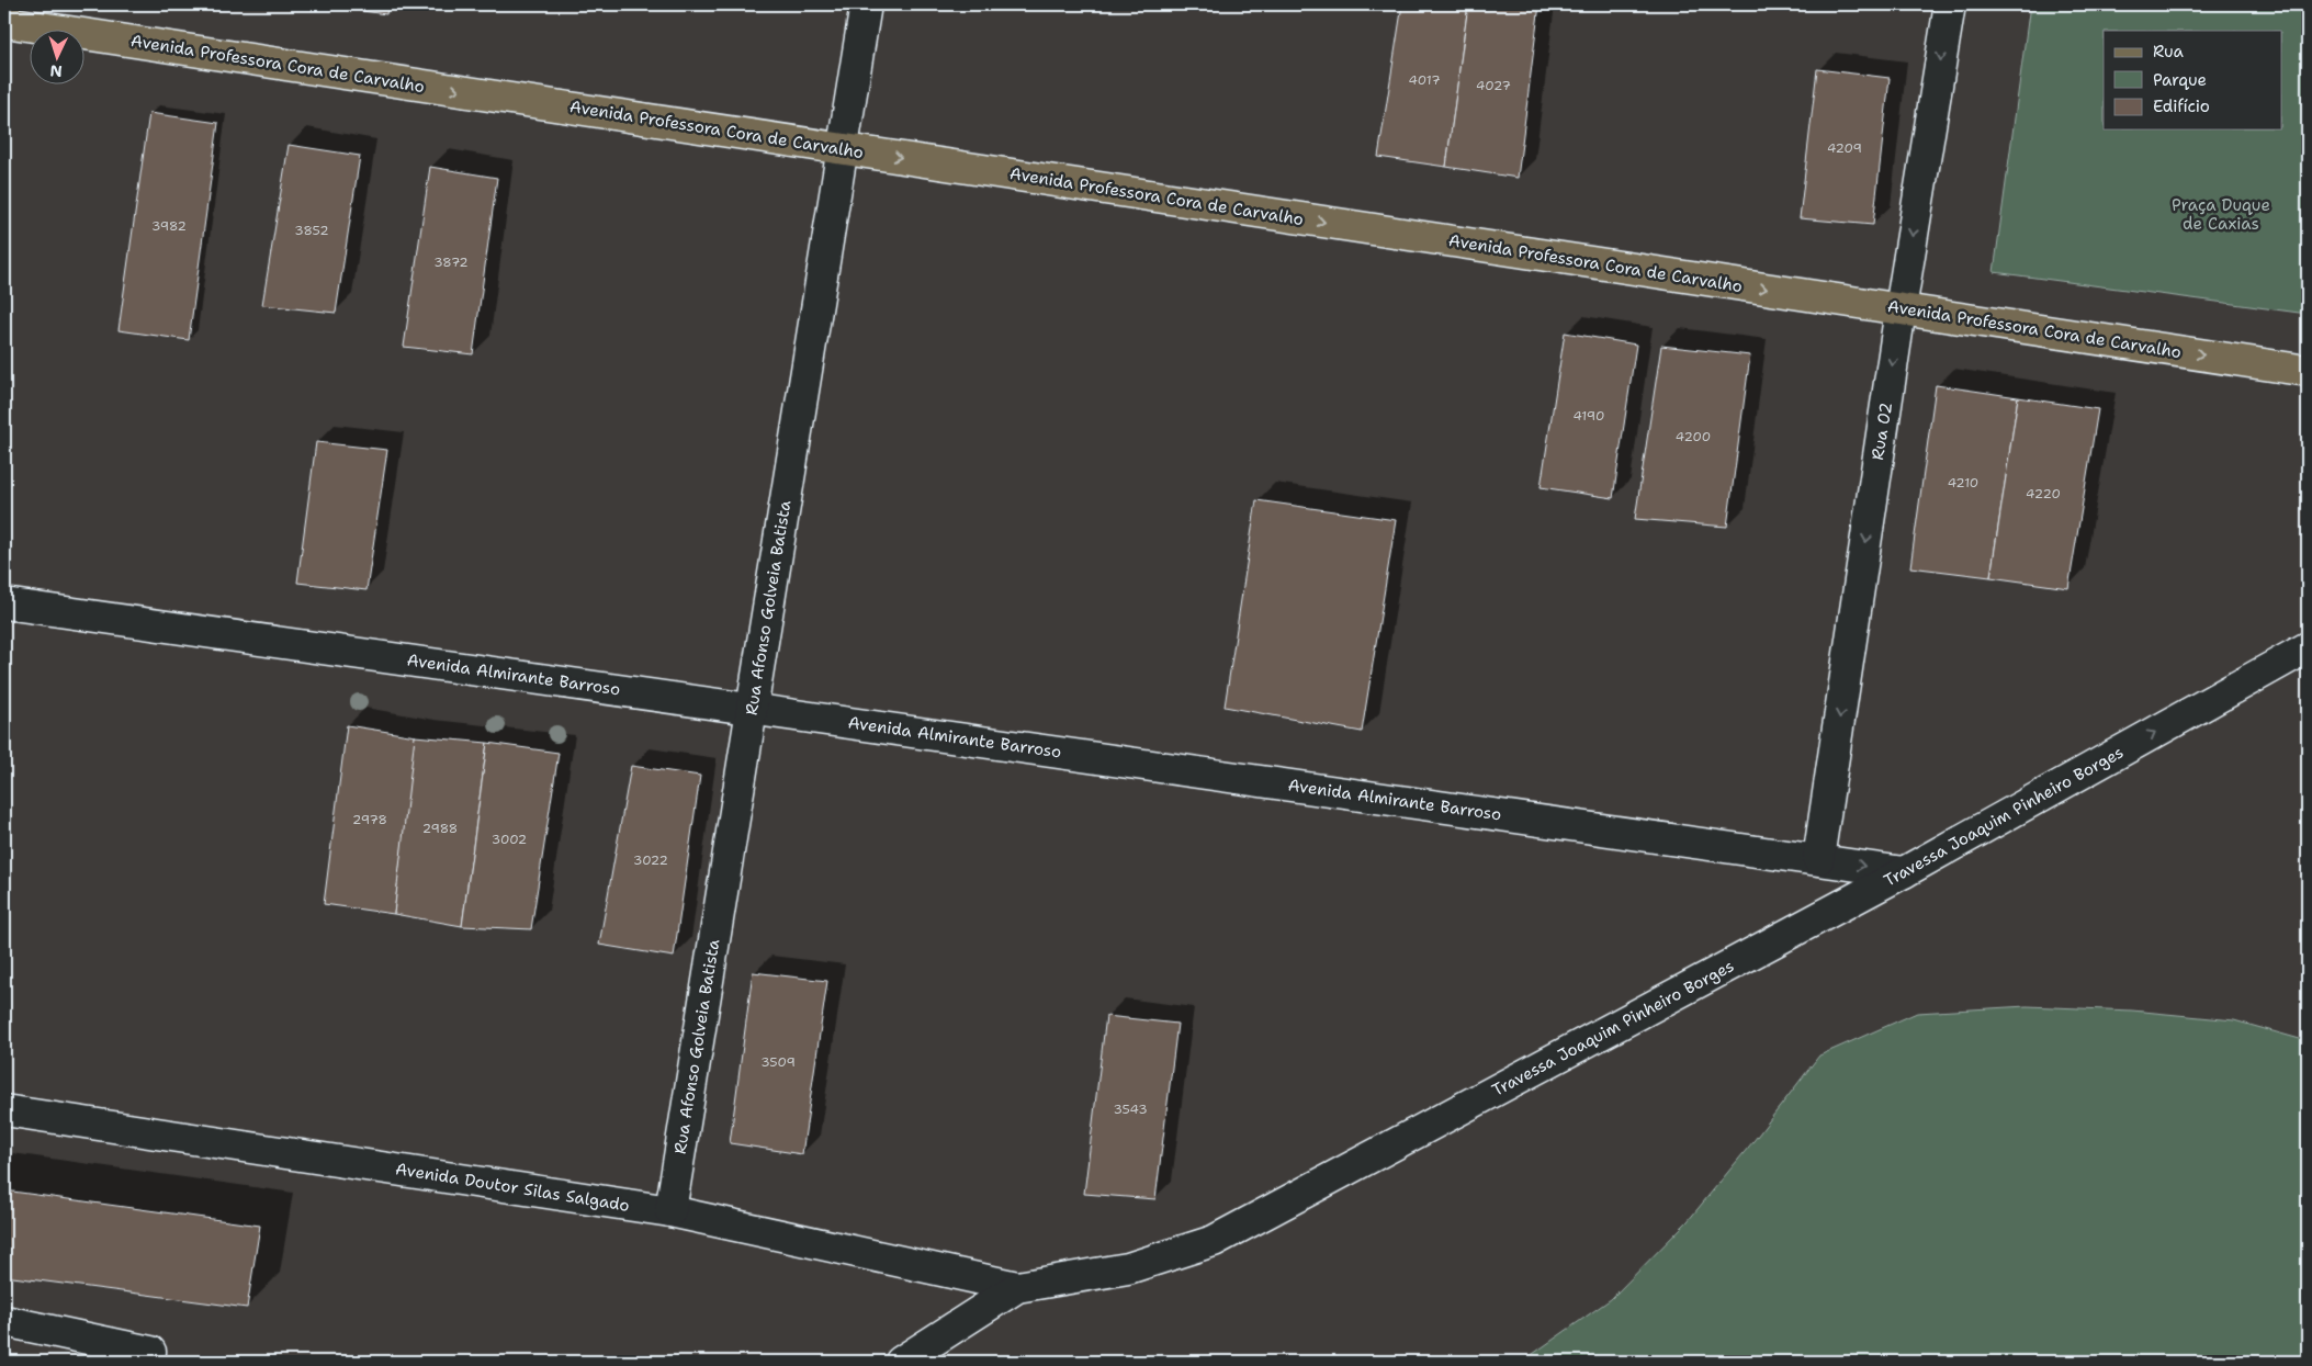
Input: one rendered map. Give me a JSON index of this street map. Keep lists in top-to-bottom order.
{
  "streets": {
    "main road": ["Avenida Professora Cora de Carvalho"],
    "street": [
      "Rua 02",
      "Rua Afonso Golveia Batista",
      "Avenida Almirante Barroso",
      "Travessa Joaquim Pinheiro Borges",
      "Avenida Doutor Silas Salgado"
    ]
  },
  "crossings": [
    ["Avenida Professora Cora de Carvalho", "Rua 02"],
    ["Avenida Professora Cora de Carvalho", "Rua Afonso Golveia Batista"],
    ["Rua 02", "Avenida Almirante Barroso"],
    ["Rua Afonso Golveia Batista", "Avenida Almirante Barroso"],
    ["Rua Afonso Golveia Batista", "Avenida Doutor Silas Salgado"],
    ["Avenida Almirante Barroso", "Travessa Joaquim Pinheiro Borges"],
    ["Travessa Joaquim Pinheiro Borges", "Avenida Doutor Silas Salgado"]
  ],
  "one_way": ["Avenida Professora Cora de Carvalho", "Rua 02"],
  "parks": ["Praça Duque de Caxias"],
  "house_numbers": [
    "4017",
    "4027",
    "4209",
    "3982",
    "3852",
    "3872",
    "4190",
    "4200",
    "4210",
    "4220",
    "2978",
    "2988",
    "3002",
    "3022",
    "3509",
    "3543"
  ],
  "legend": ["Rua", "Parque", "Edifício"],
  "north": "bottom"
}
